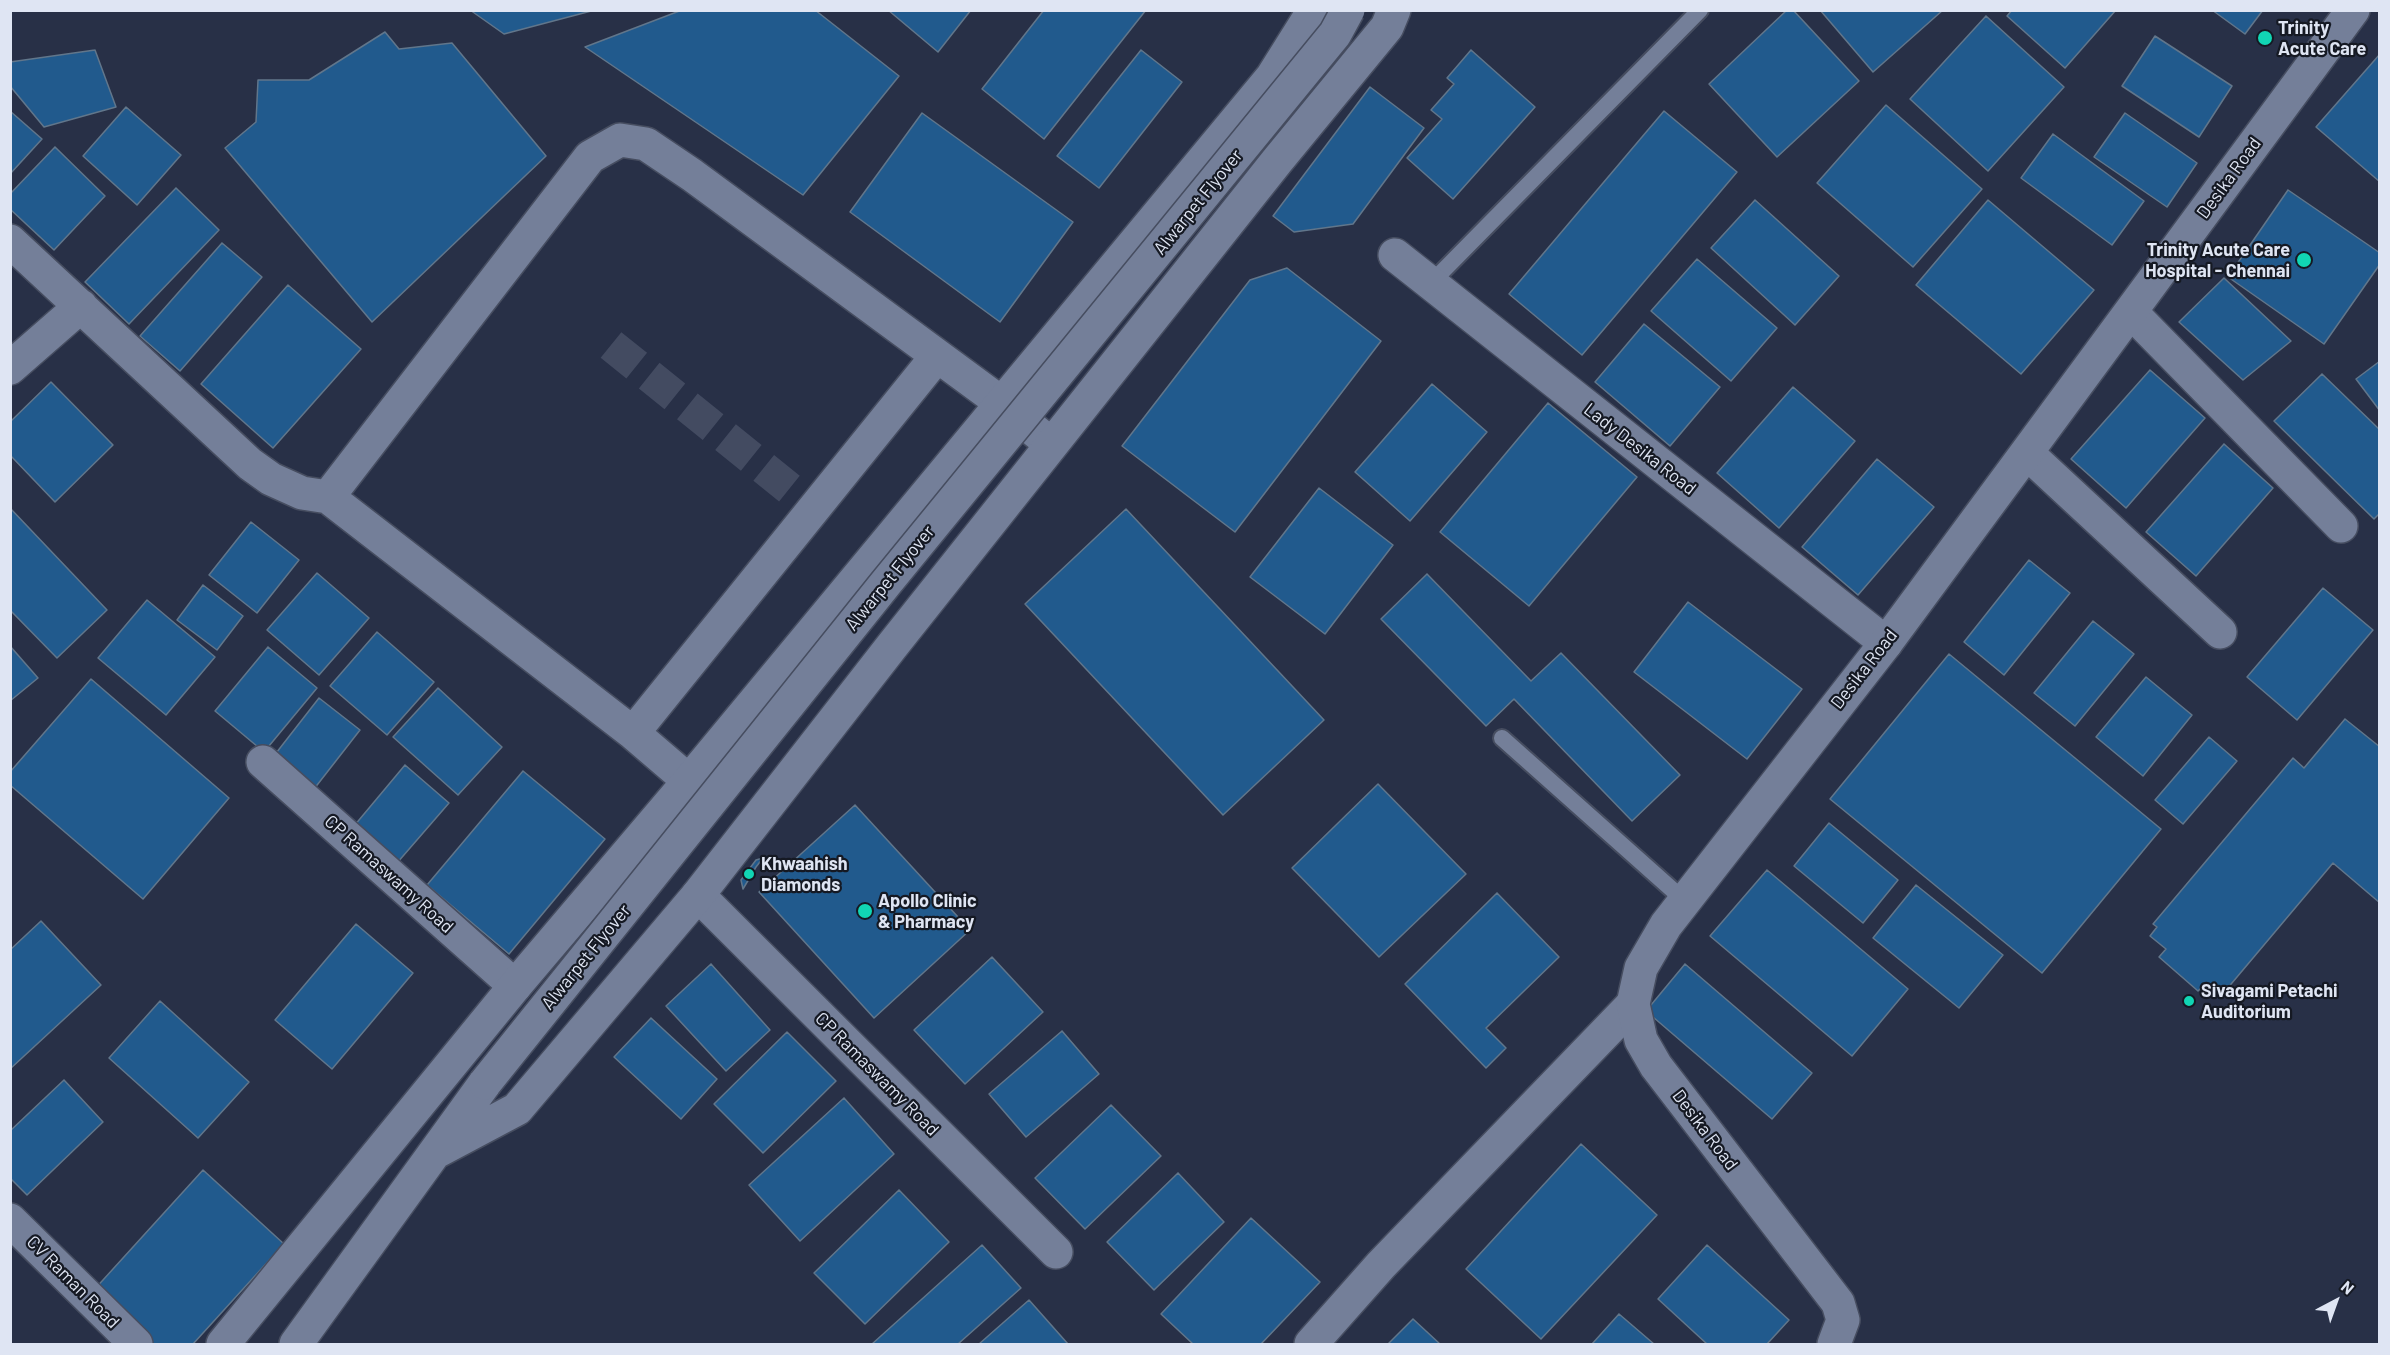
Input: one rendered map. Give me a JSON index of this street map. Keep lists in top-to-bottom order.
{
  "streets": {
    "street": [
      "Desika Road",
      "Alwarpet Flyover",
      "Lady Desika Road",
      "CP Ramaswamy Road",
      "CV Raman Road"
    ]
  },
  "crossings": [
    ["Desika Road", "Lady Desika Road"]
  ],
  "places": [
    "Trinity Acute Care",
    "Trinity Acute Care Hospital - Chennai",
    "Khwaahish Diamonds",
    "Apollo Clinic & Pharmacy",
    "Sivagami Petachi Auditorium"
  ],
  "north": "top right"
}
